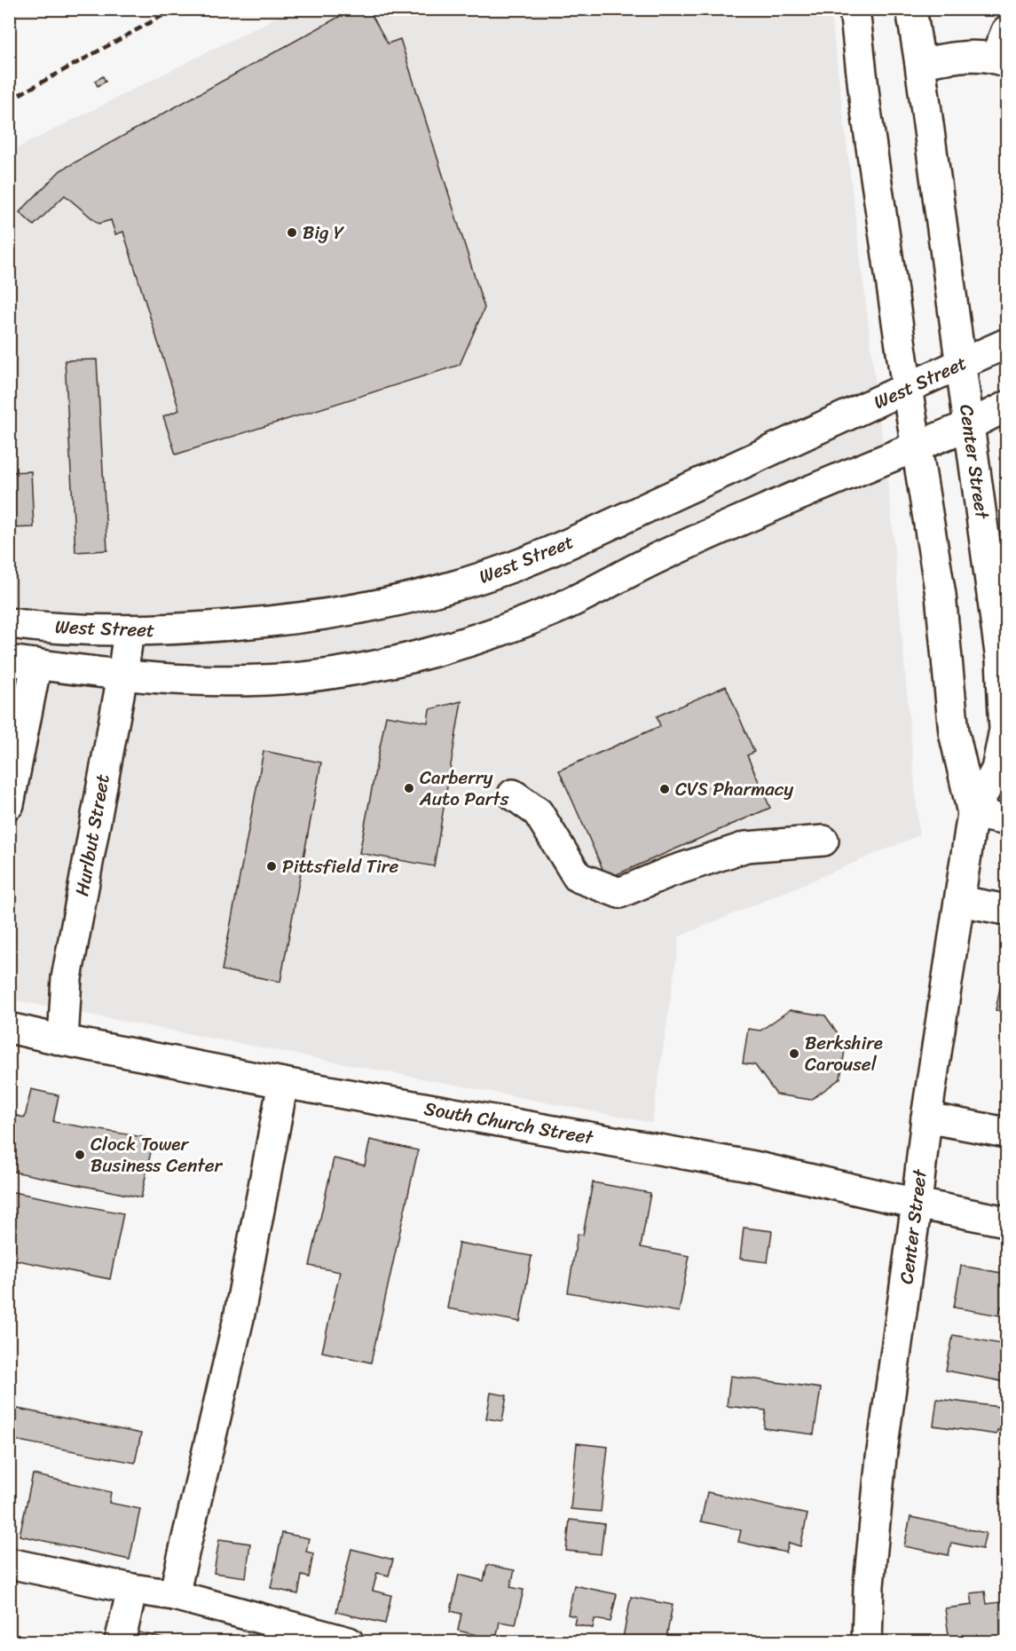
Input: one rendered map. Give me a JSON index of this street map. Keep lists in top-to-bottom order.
{
  "streets": {
    "main road": [
      "West Street",
      "Center Street",
      "Hurlbut Street",
      "South Church Street"
    ]
  },
  "crossings": [
    ["West Street", "Center Street"],
    ["West Street", "Hurlbut Street"],
    ["Center Street", "South Church Street"],
    ["Hurlbut Street", "South Church Street"]
  ],
  "places": [
    "Big Y",
    "Carberry Auto Parts",
    "CVS Pharmacy",
    "Pittsfield Tire",
    "Berkshire Carousel",
    "Clock Tower Business Center"
  ]
}
